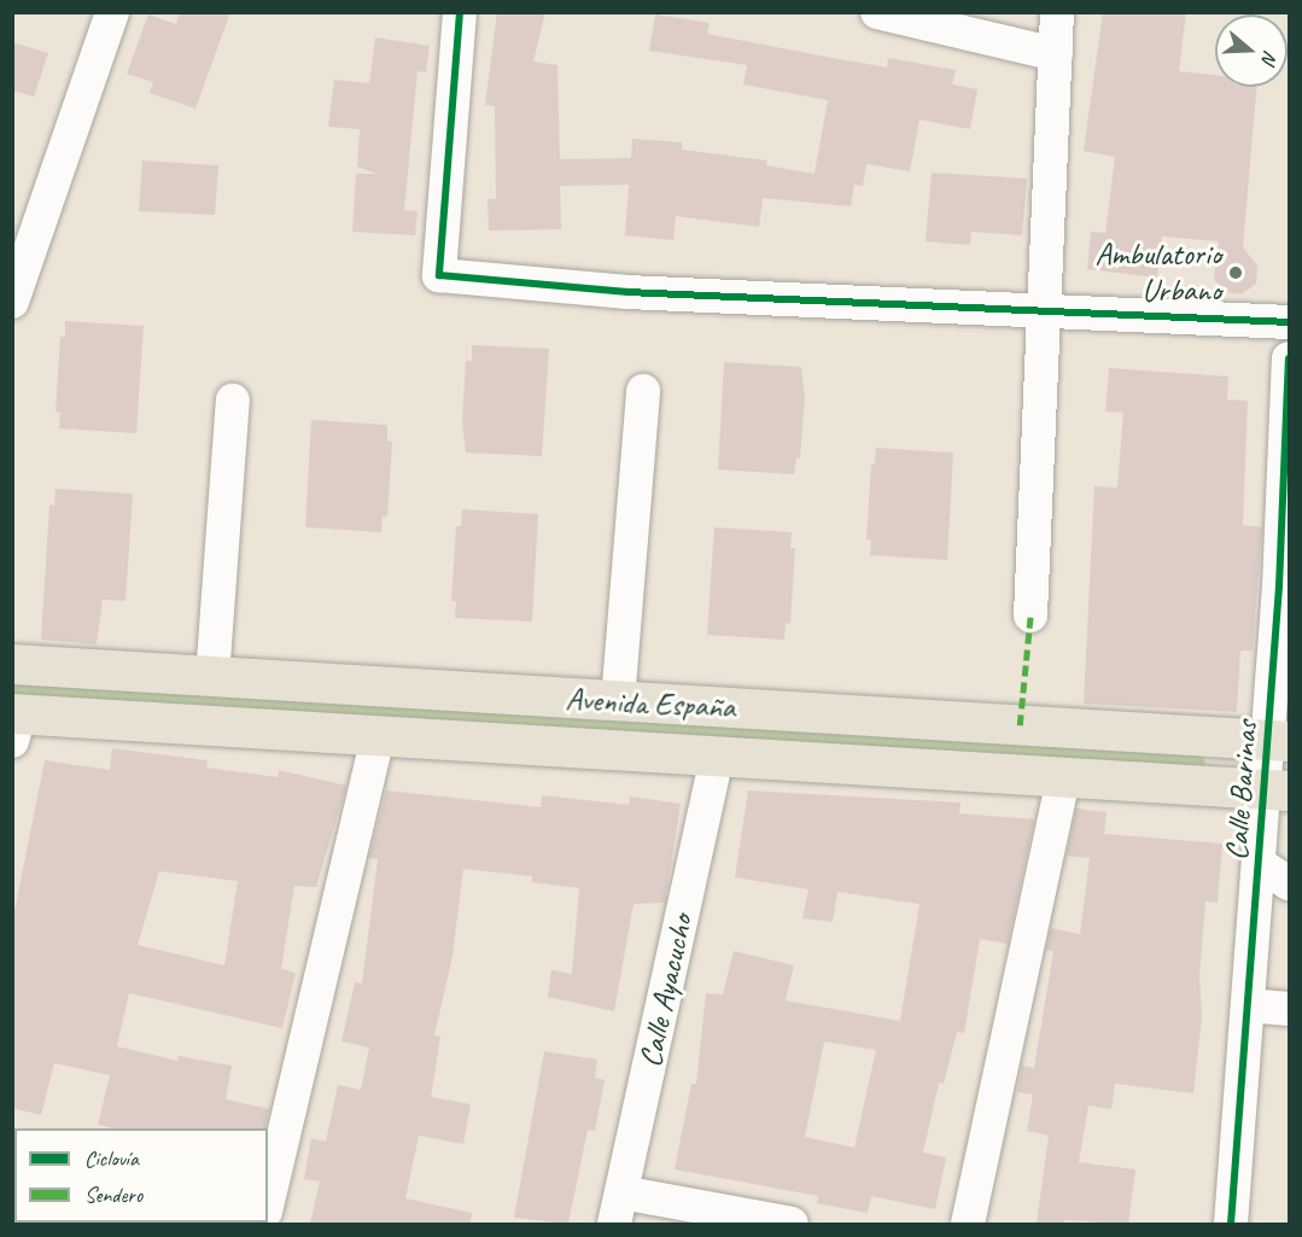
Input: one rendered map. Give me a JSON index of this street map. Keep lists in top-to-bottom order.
{
  "streets": {
    "main road": ["Avenida España"],
    "street": ["Calle Barinas", "Calle Ayacucho"]
  },
  "crossings": [
    ["Avenida España", "Calle Barinas"],
    ["Avenida España", "Calle Ayacucho"]
  ],
  "places": ["Ambulatorio Urbano"],
  "legend": ["Ciclovía", "Sendero"],
  "north": "right"
}
